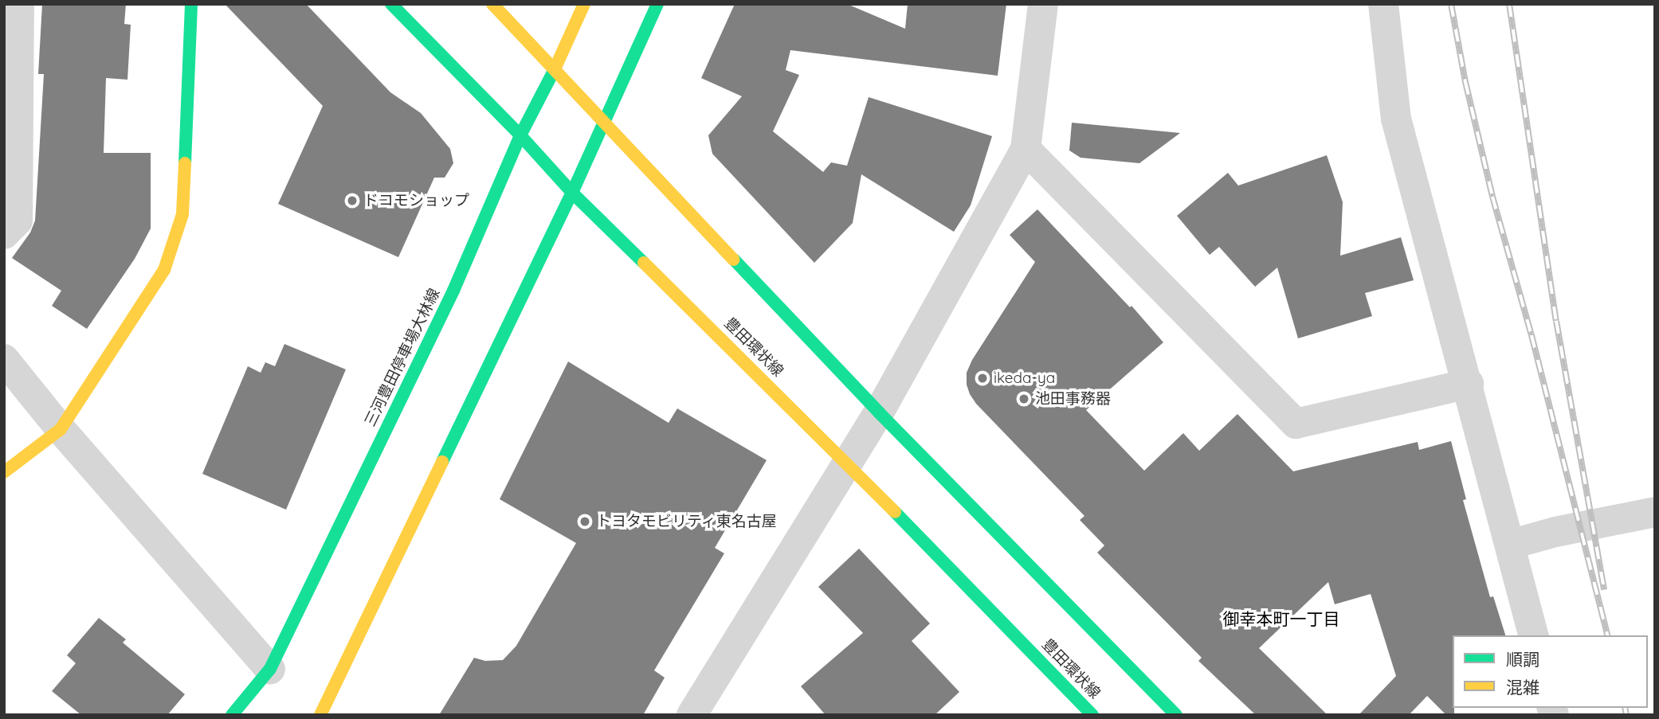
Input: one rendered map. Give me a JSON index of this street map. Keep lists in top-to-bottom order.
{
  "streets": {
    "main road": ["豊田環状線", "三河豊田停車場大林線"]
  },
  "crossings": [
    ["豊田環状線", "三河豊田停車場大林線"]
  ],
  "districts": ["御幸本町一丁目"],
  "places": [
    "ドコモショップ",
    "ikeda-ya",
    "池田事務器",
    "トヨタモビリティ東名古屋"
  ],
  "legend": ["順調", "混雑"]
}
